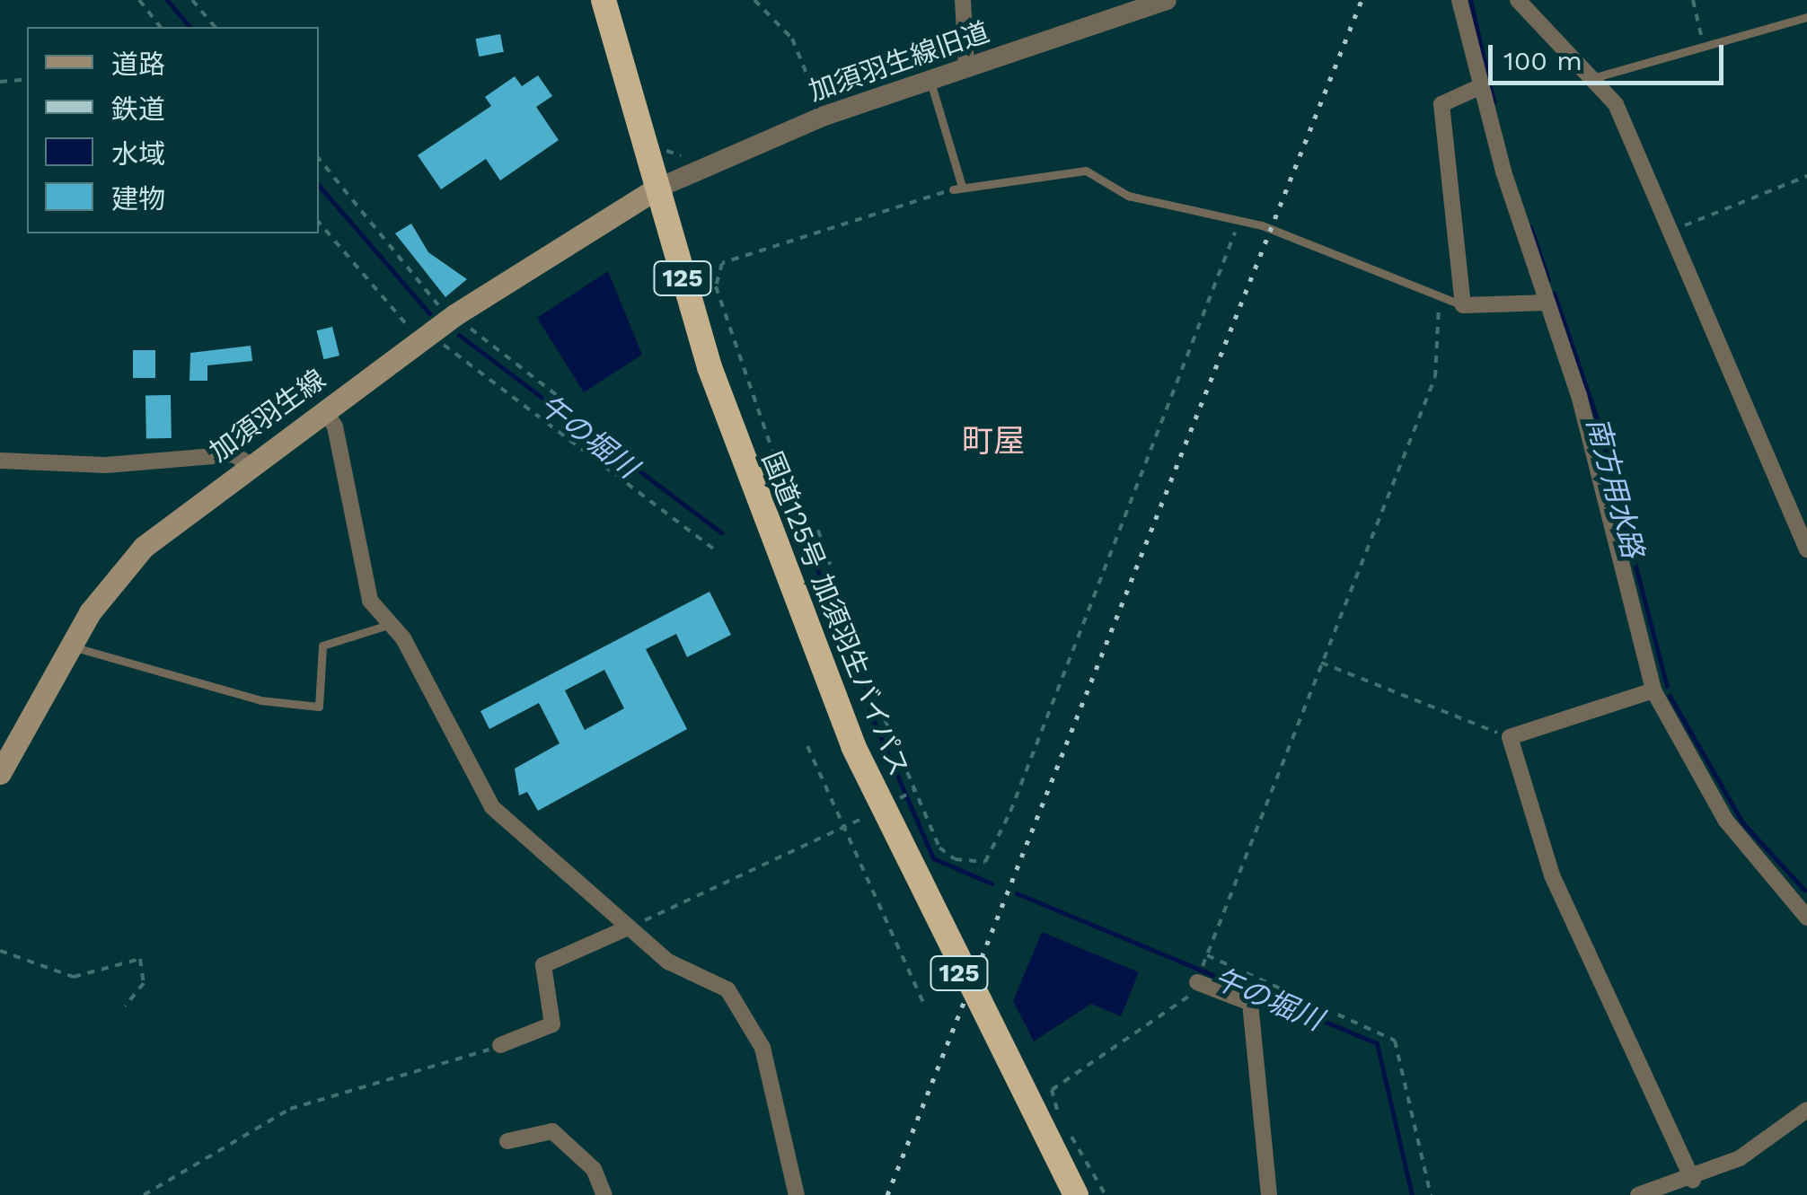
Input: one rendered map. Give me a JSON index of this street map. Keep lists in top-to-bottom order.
{
  "streets": {
    "highway": ["125", "国道125号 加須羽生バイパス"],
    "main road": ["加須羽生線"],
    "street": ["加須羽生線旧道"]
  },
  "crossings": [
    ["加須羽生線旧道", "加須羽生線"],
    ["加須羽生線旧道", "国道125号 加須羽生バイパス"],
    ["加須羽生線", "国道125号 加須羽生バイパス"]
  ],
  "districts": ["町屋"],
  "water": ["午の堀川", "南方用水路"],
  "legend": [
    "道路",
    "鉄道",
    "水域",
    "建物"
  ],
  "scale_bar": "100 m"
}
